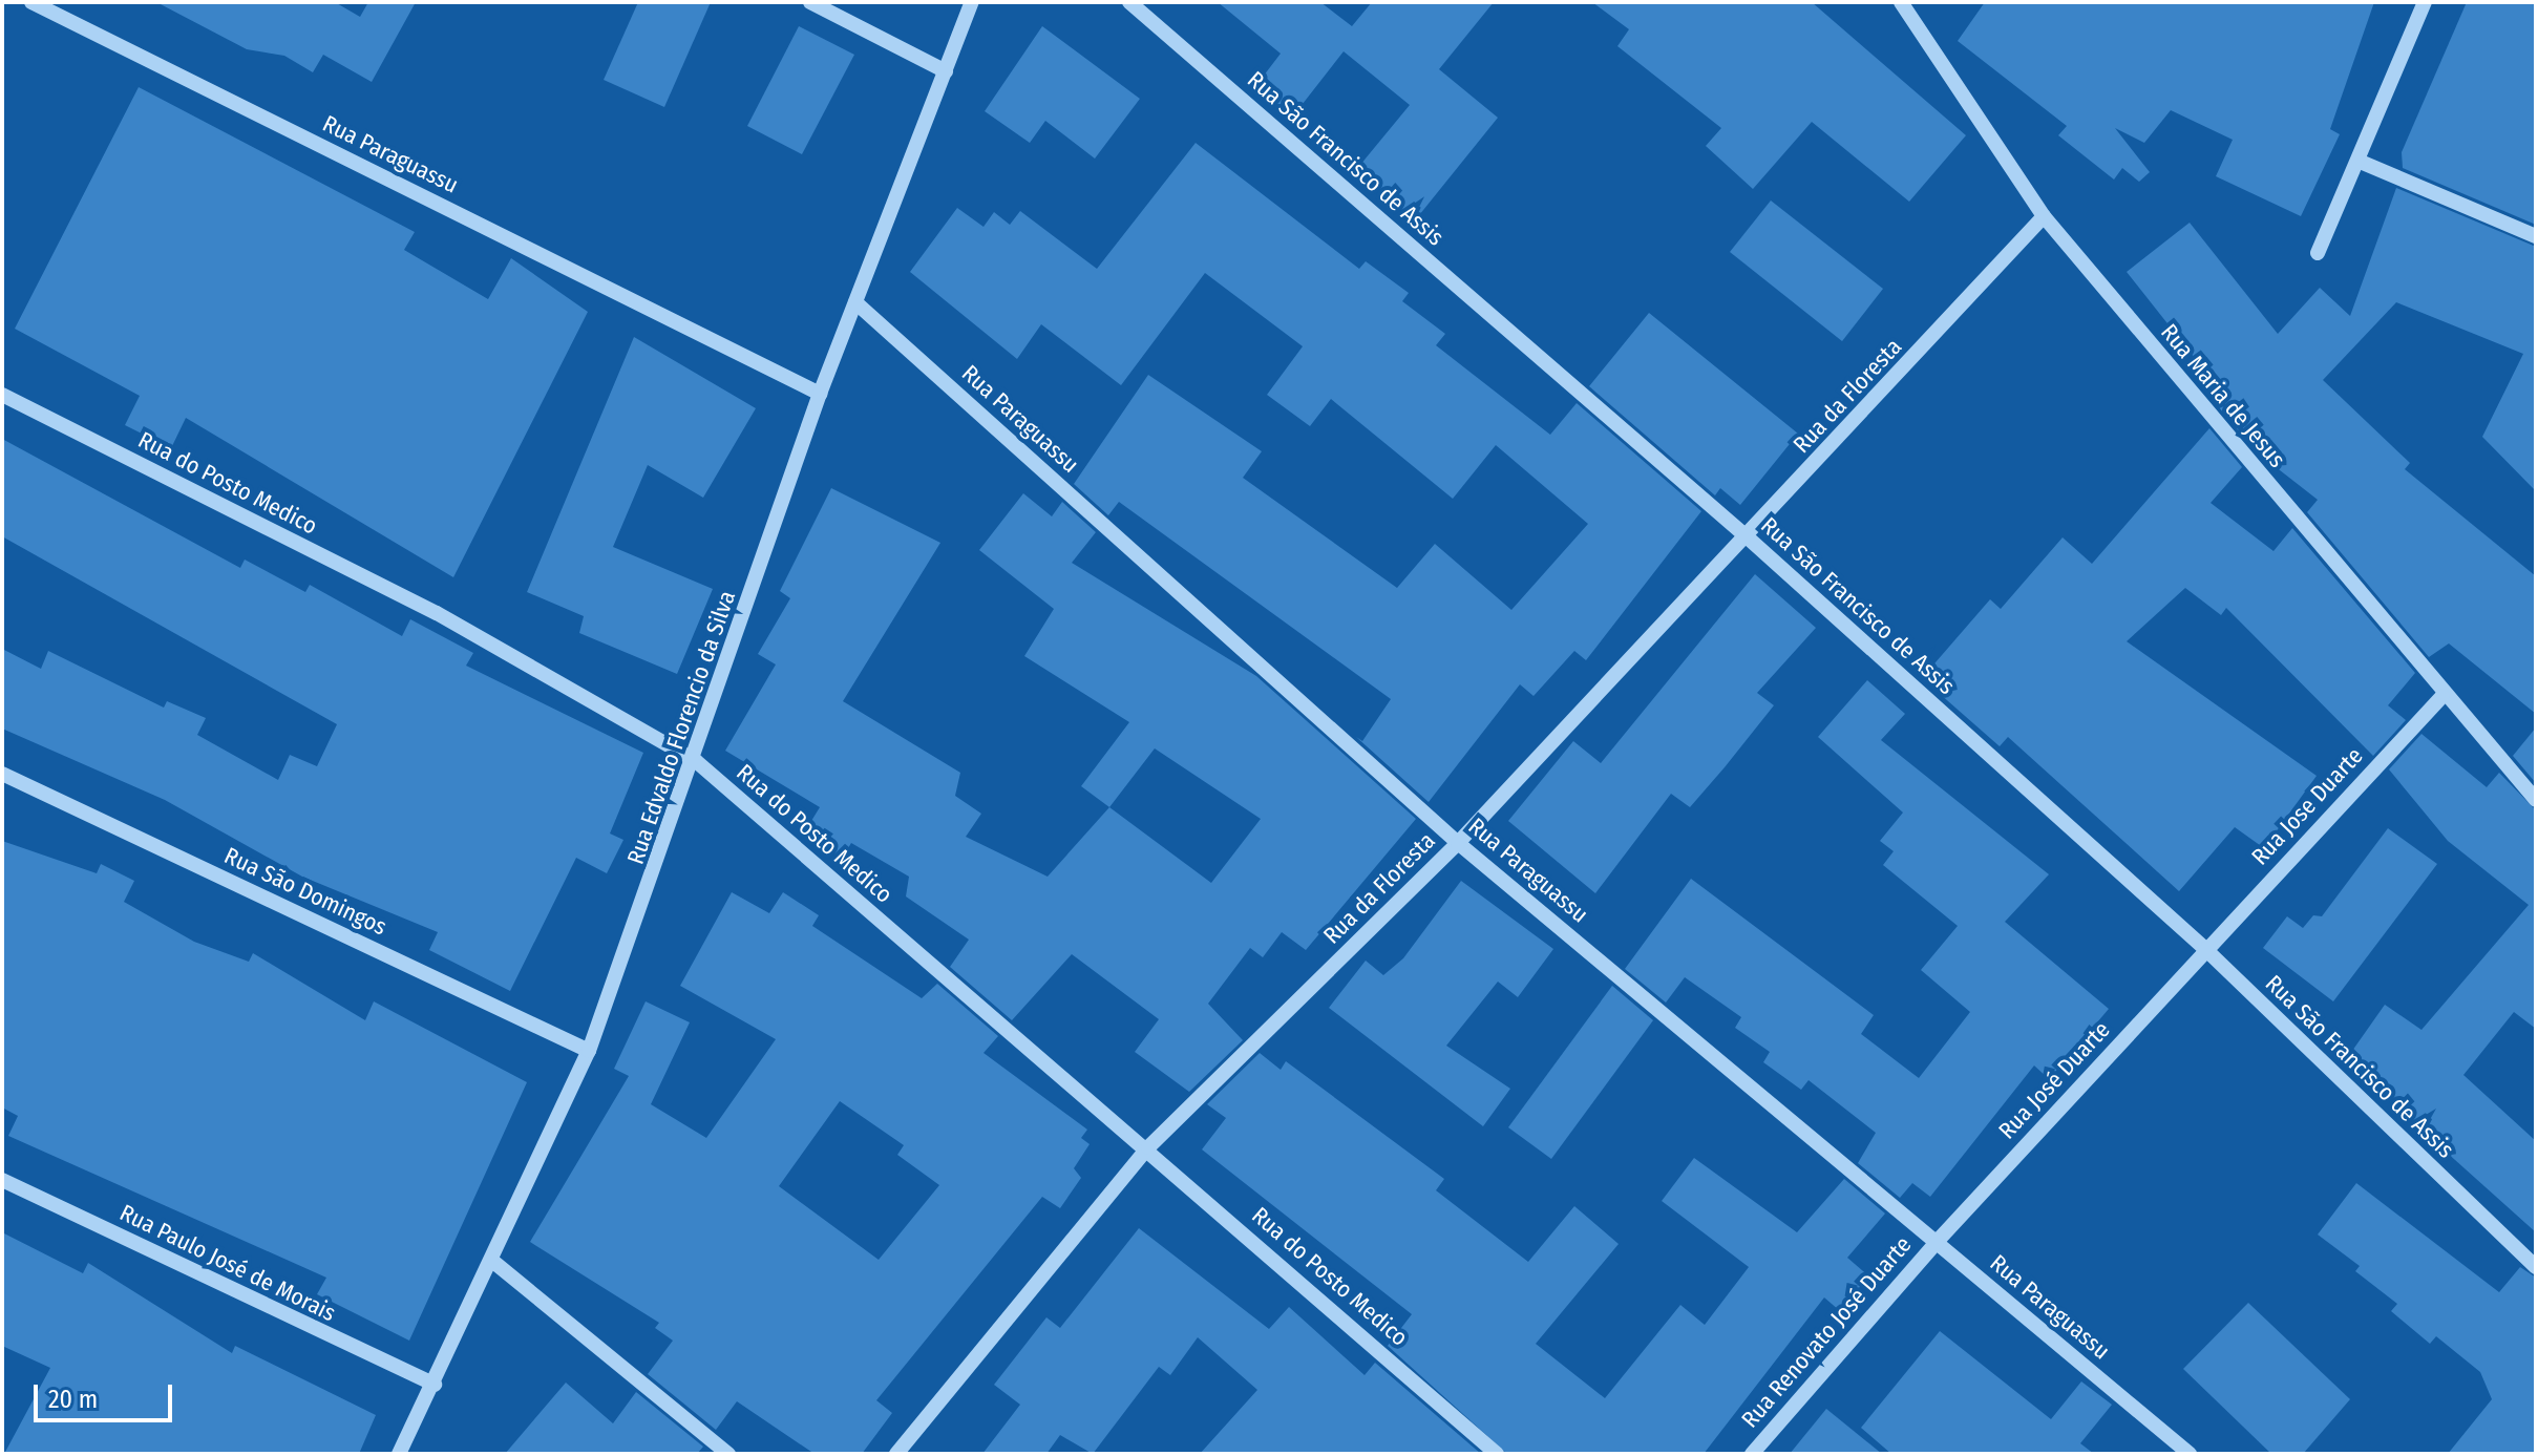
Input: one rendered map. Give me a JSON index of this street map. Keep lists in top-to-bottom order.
{
  "streets": {
    "street": [
      "Rua Paraguassu",
      "Rua São Francisco de Assis",
      "Rua da Floresta",
      "Rua Maria de Jesus",
      "Rua do Posto Medico",
      "Rua Edvaldo Florencio da Silva",
      "Rua Jose Duarte",
      "Rua São Domingos",
      "Rua José Duarte",
      "Rua Paulo José de Morais",
      "Rua Renovato José Duarte"
    ]
  },
  "crossings": [
    ["Rua Paraguassu", "Rua da Floresta"],
    ["Rua Paraguassu", "Rua Edvaldo Florencio da Silva"],
    ["Rua Paraguassu", "Rua José Duarte"],
    ["Rua Paraguassu", "Rua Renovato José Duarte"],
    ["Rua São Francisco de Assis", "Rua da Floresta"],
    ["Rua São Francisco de Assis", "Rua Jose Duarte"],
    ["Rua São Francisco de Assis", "Rua José Duarte"],
    ["Rua da Floresta", "Rua Maria de Jesus"],
    ["Rua da Floresta", "Rua do Posto Medico"],
    ["Rua Maria de Jesus", "Rua Jose Duarte"],
    ["Rua do Posto Medico", "Rua Edvaldo Florencio da Silva"],
    ["Rua Edvaldo Florencio da Silva", "Rua São Domingos"],
    ["Rua Edvaldo Florencio da Silva", "Rua Paulo José de Morais"],
    ["Rua Jose Duarte", "Rua José Duarte"],
    ["Rua José Duarte", "Rua Renovato José Duarte"]
  ],
  "scale_bar": "20 m"
}
